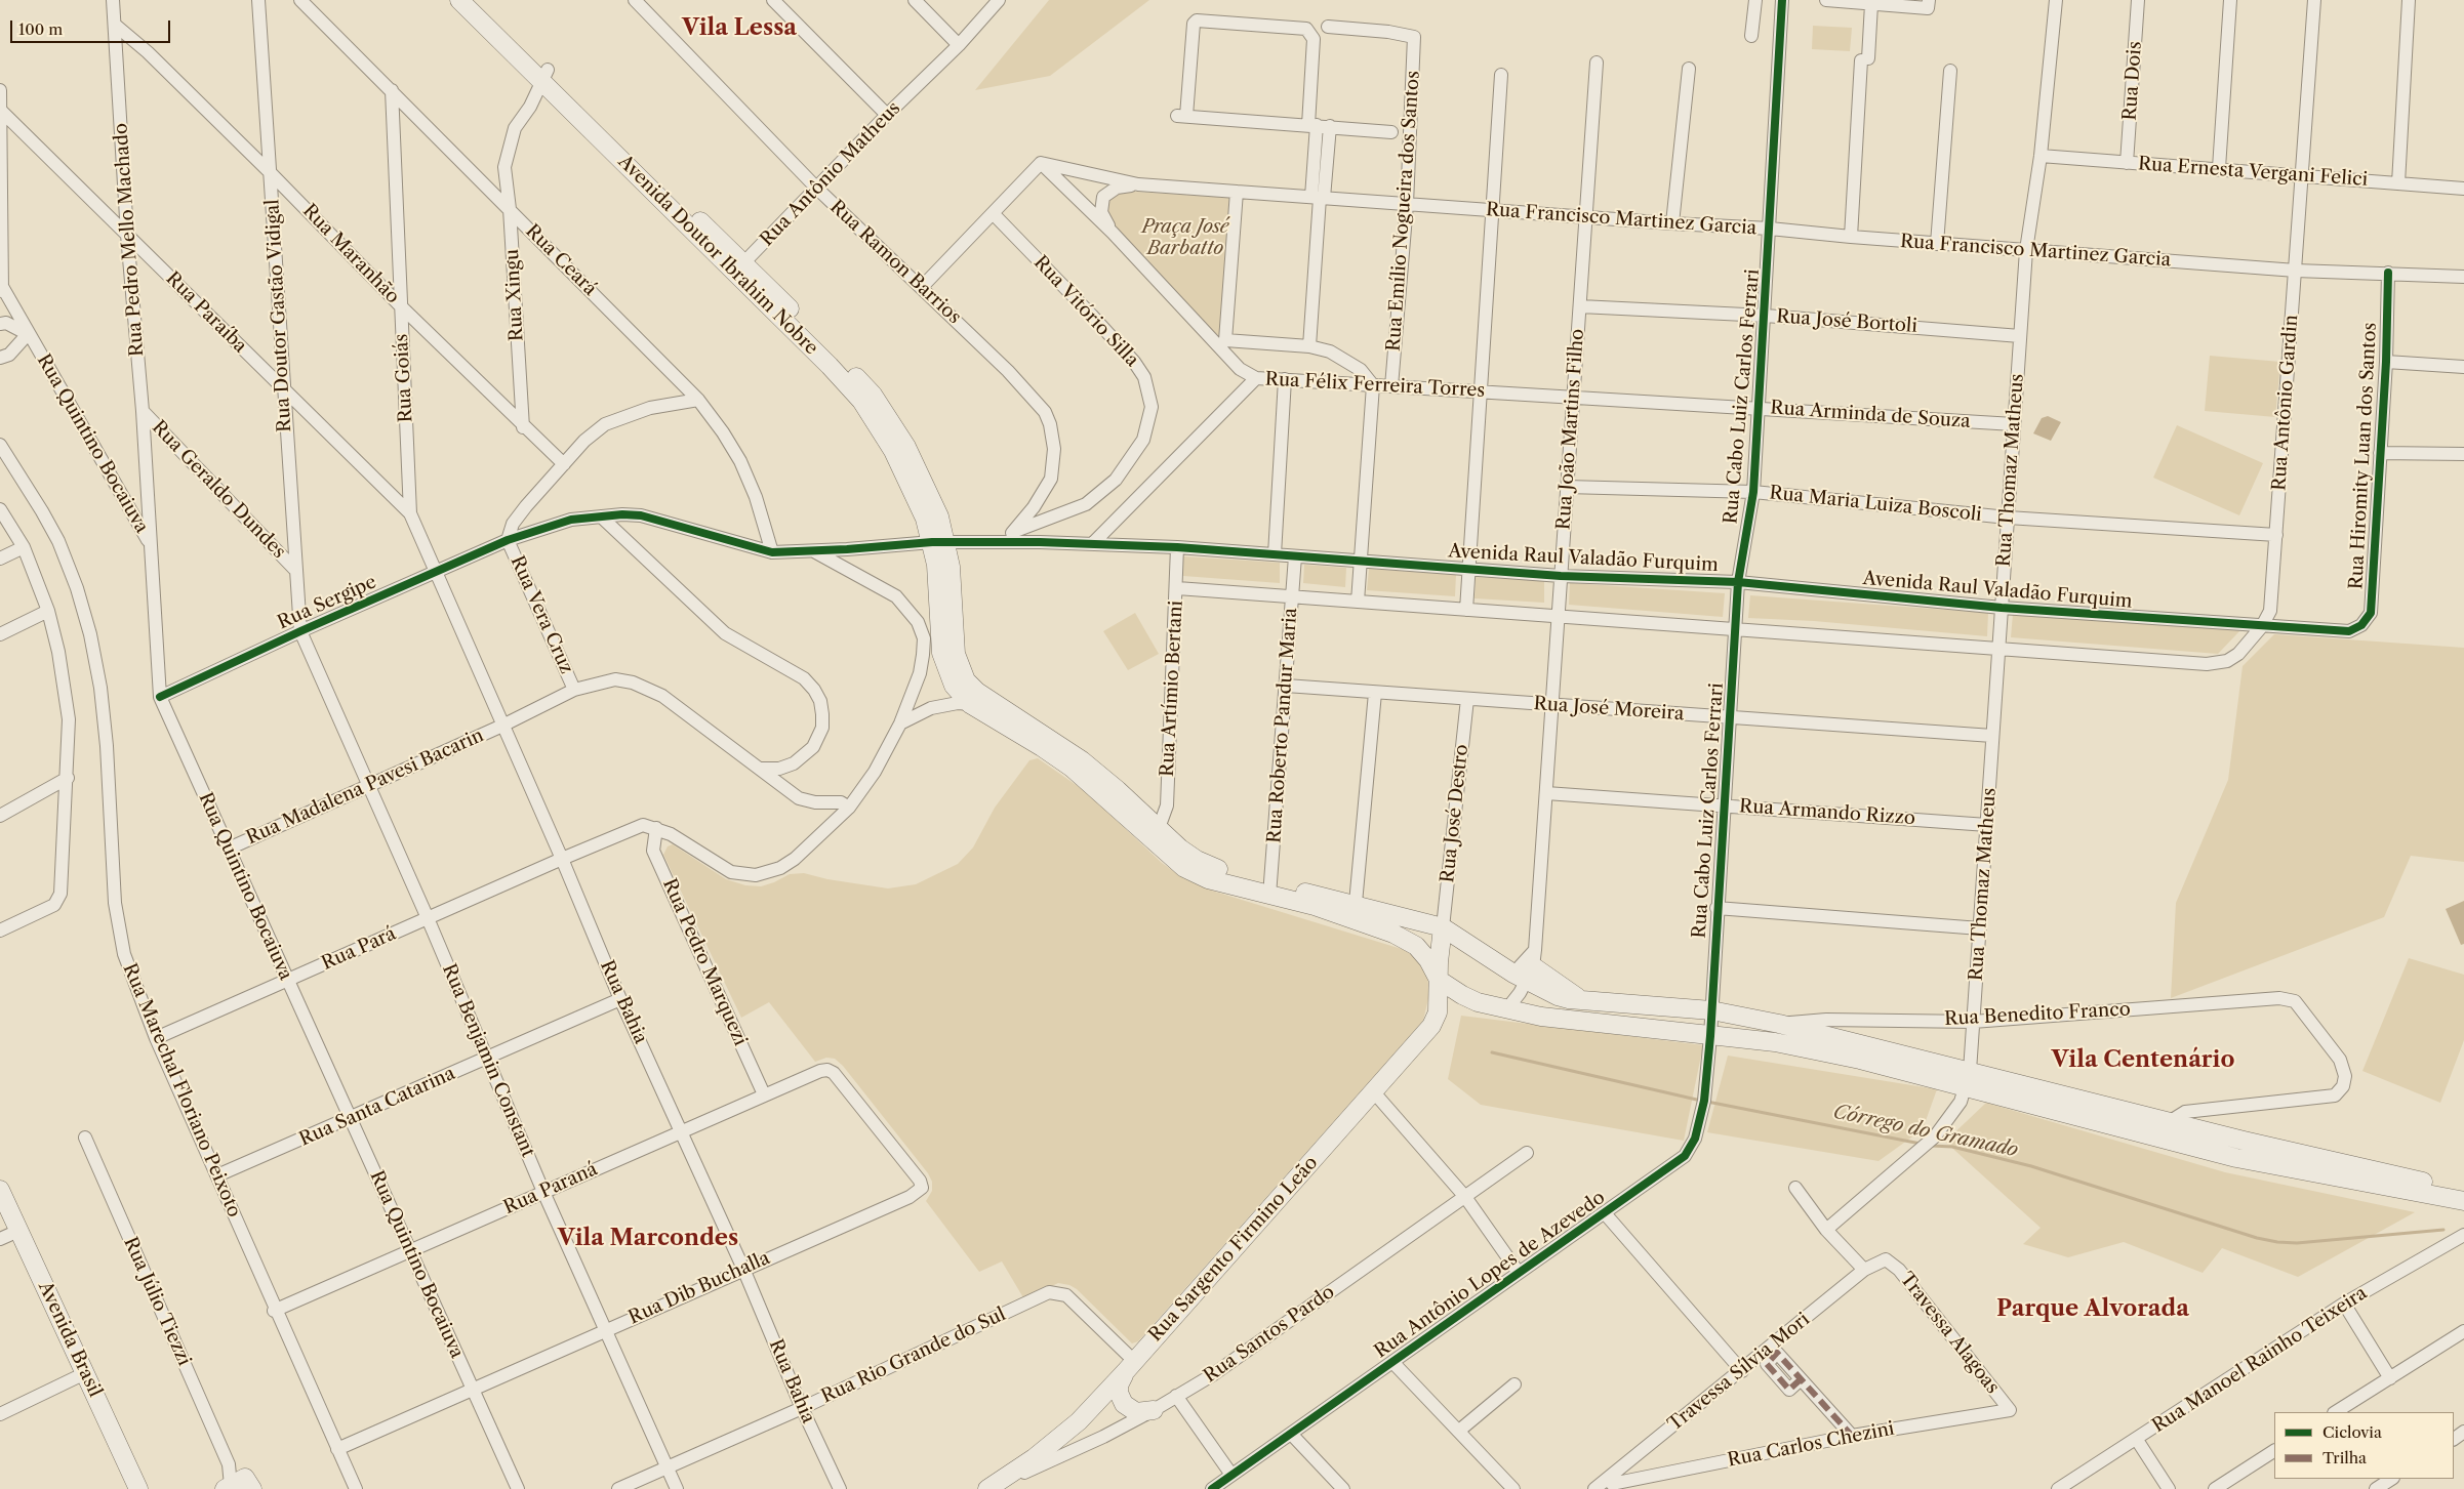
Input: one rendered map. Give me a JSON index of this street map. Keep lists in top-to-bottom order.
{
  "streets": {
    "main road": ["Avenida Doutor Ibrahim Nobre", "Rua Sargento Firmino Leão", "Avenida Brasil"],
    "street": [
      "Rua Dois",
      "Rua Ernesta Vergani Felici",
      "Rua Antônio Matheus",
      "Rua Emílio Nogueira dos Santos",
      "Rua Francisco Martinez Garcia",
      "Rua Pedro Mello Machado",
      "Rua Maranhão",
      "Rua Ceará",
      "Rua Ramon Barrios",
      "Rua Xingu",
      "Rua Vitório Silla",
      "Rua Paraíba",
      "Rua Doutor Gastão Vidigal",
      "Rua José Bortoli",
      "Rua Goiás",
      "Rua Félix Ferreira Torres",
      "Rua Cabo Luiz Carlos Ferrari",
      "Rua Antônio Gardin",
      "Rua Arminda de Souza",
      "Rua João Martins Filho",
      "Rua Quintino Bocaiuva",
      "Rua Hiromity Luan dos Santos",
      "Rua Thomaz Matheus",
      "Rua Geraldo Dundes",
      "Rua Maria Luiza Boscoli",
      "Avenida Raul Valadão Furquim",
      "Rua Sergipe",
      "Rua Vera Cruz",
      "Rua Artímio Bertani",
      "Rua José Moreira",
      "Rua Roberto Pandur Maria",
      "Rua Madalena Pavesi Bacarin",
      "Rua Armando Rizzo",
      "Rua José Destro",
      "Rua Pará",
      "Rua Pedro Marquezi",
      "Rua Bahia",
      "Rua Benedito Franco",
      "Rua Benjamin Constant",
      "Rua Marechal Floriano Peixoto",
      "Rua Santa Catarina",
      "Rua Paraná",
      "Rua Antônio Lopes de Azevedo",
      "Rua Dib Buchalla",
      "Rua Júlio Tiezzi",
      "Travessa Alagoas",
      "Rua Santos Pardo",
      "Rua Rio Grande do Sul",
      "Rua Manoel Rainho Teixeira",
      "Travessa Sílvia Mori",
      "Rua Carlos Chezini"
    ]
  },
  "crossings": [
    ["Rua Dois", "Rua Ernesta Vergani Felici"],
    ["Rua Ernesta Vergani Felici", "Rua Antônio Gardin"],
    ["Rua Ernesta Vergani Felici", "Rua Thomaz Matheus"],
    ["Rua Antônio Matheus", "Avenida Doutor Ibrahim Nobre"],
    ["Rua Antônio Matheus", "Rua Ramon Barrios"],
    ["Rua Emílio Nogueira dos Santos", "Rua Francisco Martinez Garcia"],
    ["Rua Emílio Nogueira dos Santos", "Rua Félix Ferreira Torres"],
    ["Rua Francisco Martinez Garcia", "Rua Cabo Luiz Carlos Ferrari"],
    ["Rua Francisco Martinez Garcia", "Rua Antônio Gardin"],
    ["Rua Francisco Martinez Garcia", "Rua João Martins Filho"],
    ["Rua Francisco Martinez Garcia", "Rua Hiromity Luan dos Santos"],
    ["Rua Francisco Martinez Garcia", "Rua Thomaz Matheus"],
    ["Rua Pedro Mello Machado", "Rua Maranhão"],
    ["Rua Pedro Mello Machado", "Rua Paraíba"],
    ["Rua Pedro Mello Machado", "Rua Quintino Bocaiuva"],
    ["Rua Pedro Mello Machado", "Rua Geraldo Dundes"],
    ["Rua Maranhão", "Rua Xingu"],
    ["Rua Maranhão", "Rua Doutor Gastão Vidigal"],
    ["Rua Maranhão", "Rua Goiás"],
    ["Avenida Doutor Ibrahim Nobre", "Rua Xingu"],
    ["Avenida Doutor Ibrahim Nobre", "Avenida Raul Valadão Furquim"],
    ["Rua Ceará", "Rua Xingu"],
    ["Rua Ceará", "Rua Goiás"],
    ["Rua Ceará", "Avenida Raul Valadão Furquim"],
    ["Rua Ceará", "Rua Sergipe"],
    ["Rua Ramon Barrios", "Rua Vitório Silla"],
    ["Rua Ramon Barrios", "Avenida Raul Valadão Furquim"],
    ["Rua Paraíba", "Rua Doutor Gastão Vidigal"],
    ["Rua Paraíba", "Rua Goiás"],
    ["Rua Paraíba", "Rua Bahia"],
    ["Rua Doutor Gastão Vidigal", "Rua Geraldo Dundes"],
    ["Rua Doutor Gastão Vidigal", "Rua Sergipe"],
    ["Rua Doutor Gastão Vidigal", "Rua Benjamin Constant"],
    ["Rua José Bortoli", "Rua Cabo Luiz Carlos Ferrari"],
    ["Rua José Bortoli", "Rua João Martins Filho"],
    ["Rua José Bortoli", "Rua Thomaz Matheus"],
    ["Rua Goiás", "Rua Bahia"],
    ["Rua Félix Ferreira Torres", "Rua Arminda de Souza"],
    ["Rua Félix Ferreira Torres", "Rua João Martins Filho"],
    ["Rua Félix Ferreira Torres", "Avenida Raul Valadão Furquim"],
    ["Rua Cabo Luiz Carlos Ferrari", "Rua Arminda de Souza"],
    ["Rua Cabo Luiz Carlos Ferrari", "Rua Maria Luiza Boscoli"],
    ["Rua Cabo Luiz Carlos Ferrari", "Avenida Raul Valadão Furquim"],
    ["Rua Cabo Luiz Carlos Ferrari", "Rua José Moreira"],
    ["Rua Cabo Luiz Carlos Ferrari", "Rua Armando Rizzo"],
    ["Rua Cabo Luiz Carlos Ferrari", "Rua Antônio Lopes de Azevedo"],
    ["Rua Antônio Gardin", "Rua Maria Luiza Boscoli"],
    ["Rua Antônio Gardin", "Avenida Raul Valadão Furquim"],
    ["Rua Arminda de Souza", "Rua João Martins Filho"],
    ["Rua Arminda de Souza", "Rua Thomaz Matheus"],
    ["Rua João Martins Filho", "Rua Maria Luiza Boscoli"],
    ["Rua João Martins Filho", "Avenida Raul Valadão Furquim"],
    ["Rua João Martins Filho", "Rua José Moreira"],
    ["Rua João Martins Filho", "Rua Armando Rizzo"],
    ["Rua Quintino Bocaiuva", "Rua Sergipe"],
    ["Rua Quintino Bocaiuva", "Rua Madalena Pavesi Bacarin"],
    ["Rua Quintino Bocaiuva", "Rua Pará"],
    ["Rua Quintino Bocaiuva", "Rua Santa Catarina"],
    ["Rua Quintino Bocaiuva", "Rua Paraná"],
    ["Rua Quintino Bocaiuva", "Rua Dib Buchalla"],
    ["Rua Hiromity Luan dos Santos", "Avenida Raul Valadão Furquim"],
    ["Rua Thomaz Matheus", "Rua Maria Luiza Boscoli"],
    ["Rua Thomaz Matheus", "Avenida Raul Valadão Furquim"],
    ["Rua Thomaz Matheus", "Rua José Moreira"],
    ["Rua Thomaz Matheus", "Rua Armando Rizzo"],
    ["Rua Thomaz Matheus", "Rua Benedito Franco"],
    ["Avenida Raul Valadão Furquim", "Rua Sergipe"],
    ["Avenida Raul Valadão Furquim", "Rua Artímio Bertani"],
    ["Avenida Raul Valadão Furquim", "Rua Roberto Pandur Maria"],
    ["Rua Sergipe", "Rua Vera Cruz"],
    ["Rua Sergipe", "Rua Bahia"],
    ["Rua Sergipe", "Rua Benjamin Constant"],
    ["Rua Vera Cruz", "Rua Madalena Pavesi Bacarin"],
    ["Rua José Moreira", "Rua Roberto Pandur Maria"],
    ["Rua José Moreira", "Rua José Destro"],
    ["Rua Madalena Pavesi Bacarin", "Rua Bahia"],
    ["Rua Madalena Pavesi Bacarin", "Rua Benjamin Constant"],
    ["Rua José Destro", "Rua Sargento Firmino Leão"],
    ["Rua Pará", "Rua Pedro Marquezi"],
    ["Rua Pará", "Rua Bahia"],
    ["Rua Pará", "Rua Benjamin Constant"],
    ["Rua Pará", "Rua Marechal Floriano Peixoto"],
    ["Rua Pedro Marquezi", "Rua Paraná"],
    ["Rua Bahia", "Rua Santa Catarina"],
    ["Rua Bahia", "Rua Paraná"],
    ["Rua Bahia", "Rua Dib Buchalla"],
    ["Rua Bahia", "Rua Rio Grande do Sul"],
    ["Rua Benjamin Constant", "Rua Santa Catarina"],
    ["Rua Benjamin Constant", "Rua Paraná"],
    ["Rua Benjamin Constant", "Rua Dib Buchalla"],
    ["Rua Benjamin Constant", "Rua Rio Grande do Sul"],
    ["Rua Marechal Floriano Peixoto", "Rua Santa Catarina"],
    ["Rua Marechal Floriano Peixoto", "Rua Paraná"],
    ["Rua Marechal Floriano Peixoto", "Rua Dib Buchalla"],
    ["Rua Paraná", "Rua Dib Buchalla"],
    ["Rua Sargento Firmino Leão", "Rua Santos Pardo"],
    ["Rua Sargento Firmino Leão", "Rua Rio Grande do Sul"],
    ["Travessa Alagoas", "Travessa Sílvia Mori"],
    ["Travessa Alagoas", "Rua Carlos Chezini"],
    ["Travessa Sílvia Mori", "Rua Carlos Chezini"]
  ],
  "districts": [
    "Vila Lessa",
    "Vila Centenário",
    "Vila Marcondes",
    "Parque Alvorada"
  ],
  "water": ["Córrego do Gramado"],
  "parks": ["Praça José Barbatto"],
  "legend": ["Ciclovia", "Trilha"],
  "scale_bar": "100 m"
}
